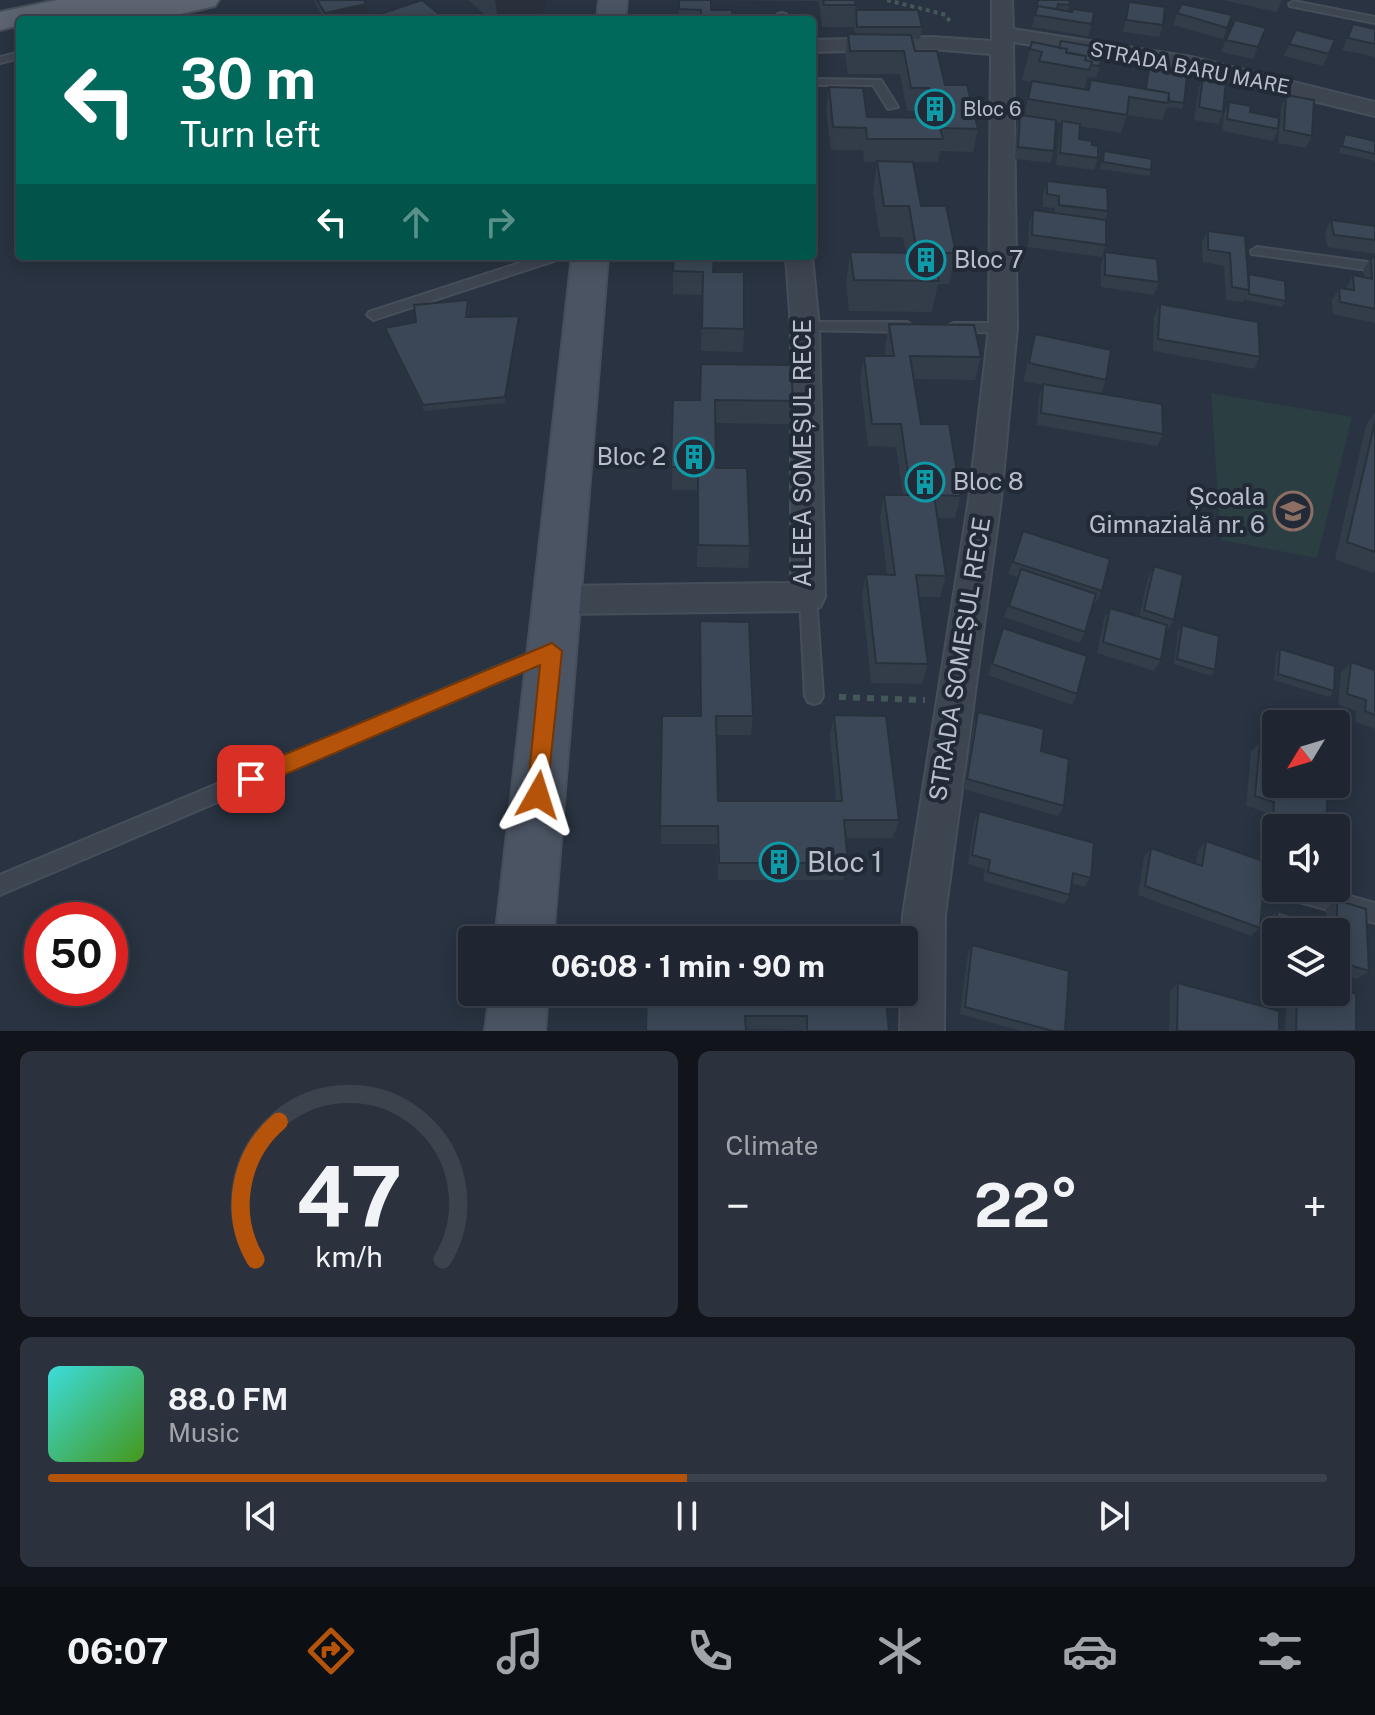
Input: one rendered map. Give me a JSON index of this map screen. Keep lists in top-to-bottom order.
{
  "streets": {
    "street": ["STRADA BARU MARE", "ALEEA SOMEȘUL RECE", "STRADA SOMEȘUL RECE"]
  },
  "crossings": [
    ["STRADA BARU MARE", "STRADA SOMEȘUL RECE"]
  ],
  "places": {
    "building": [
      "Bloc 6",
      "Bloc 7",
      "Bloc 2",
      "Bloc 8",
      "Bloc 1"
    ],
    "school or university": ["Școala Gimnazială nr. 6"]
  },
  "north": "bottom left",
  "page": {
    "turn": ["30 m", "Turn left"],
    "limit": "50",
    "trip": "06:08 · 1 min · 90 m",
    "tile": "Climate",
    "heat": ["−", "22°", "+"],
    "song": ["88.0 FM", "Music"],
    "tabs": "06:07",
    "gauge": ["47", "km/h"]
  }
}
